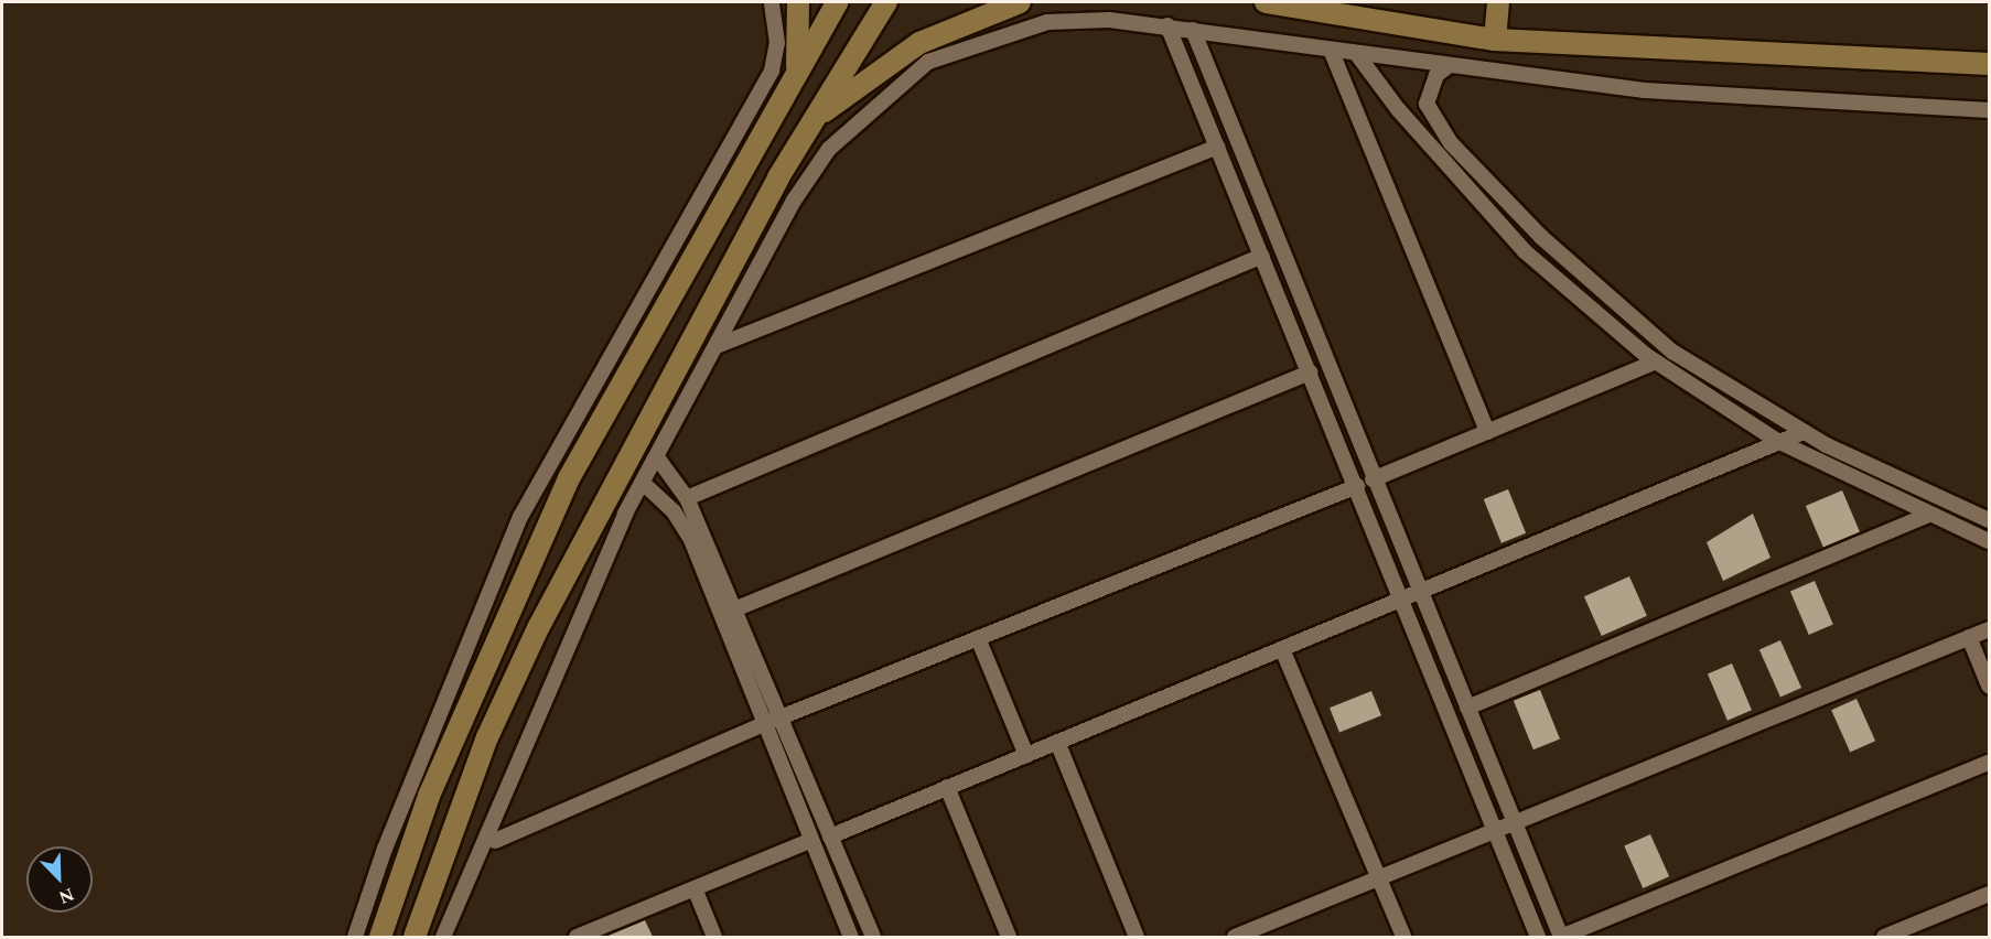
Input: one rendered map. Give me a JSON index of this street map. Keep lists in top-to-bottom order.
{
  "north": "bottom right"
}
